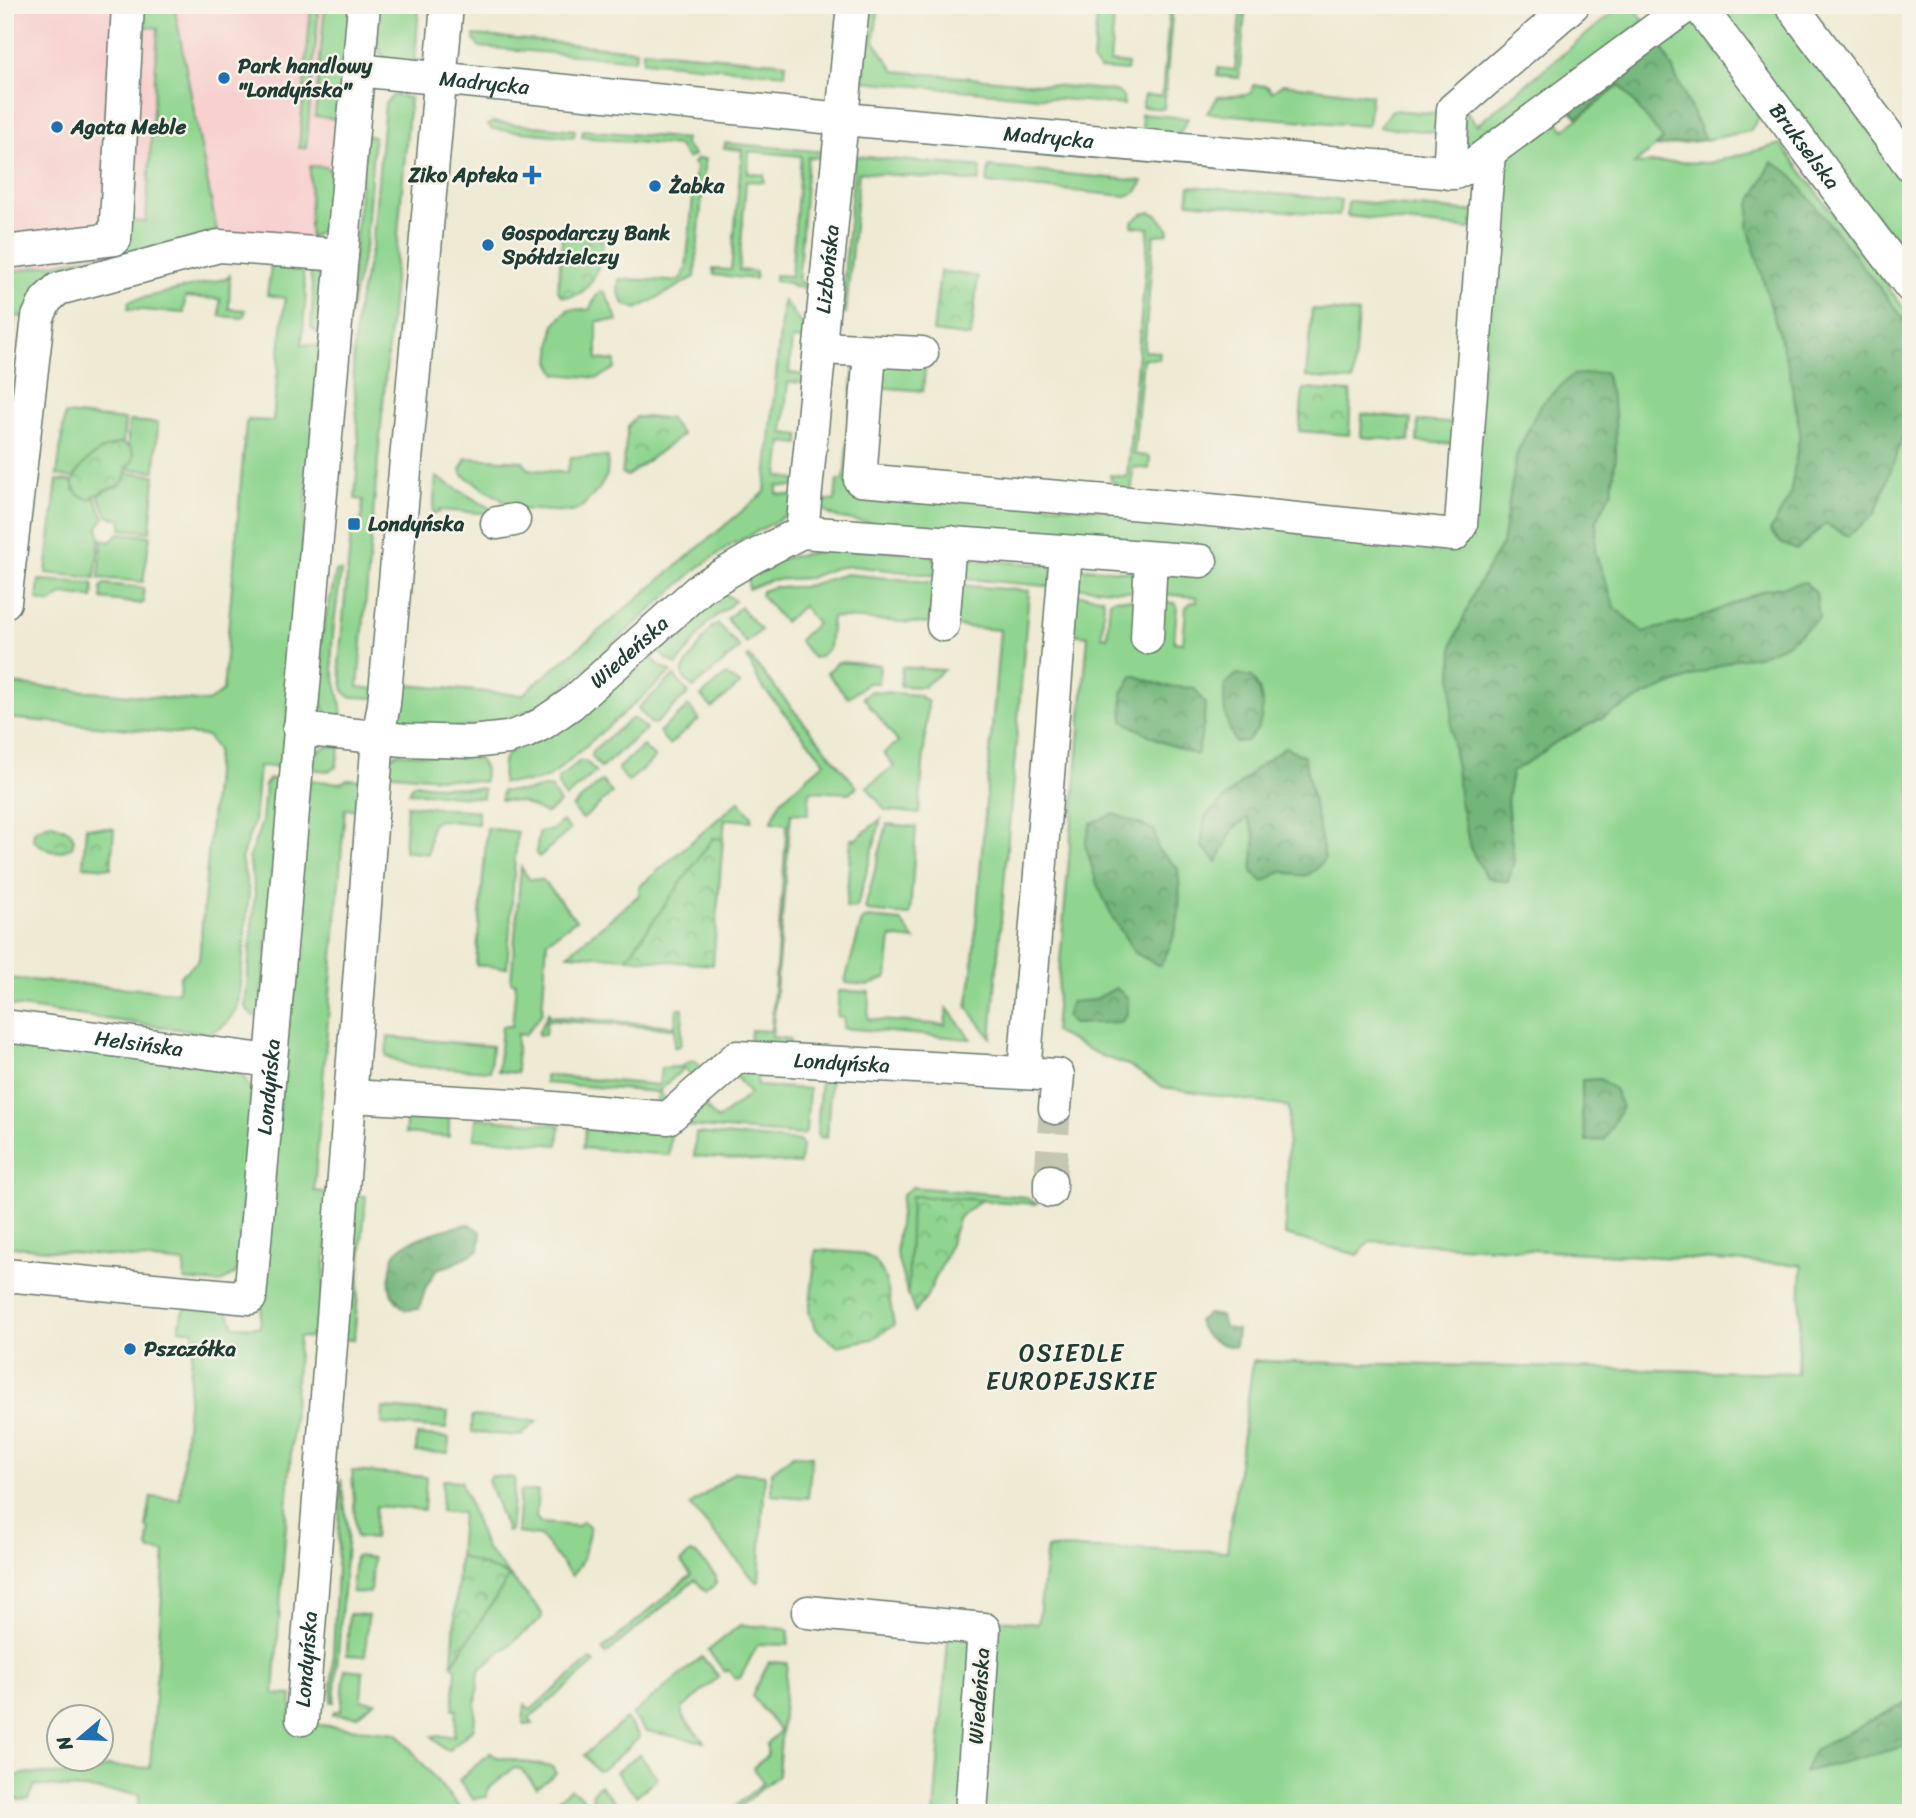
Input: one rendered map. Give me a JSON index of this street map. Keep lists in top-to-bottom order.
{
  "streets": {
    "street": [
      "Madrycka",
      "Brukselska",
      "Lizbońska",
      "Wiedeńska",
      "Helsińska",
      "Londyńska"
    ]
  },
  "crossings": [
    ["Madrycka", "Lizbońska"],
    ["Madrycka", "Londyńska"],
    ["Lizbońska", "Wiedeńska"],
    ["Wiedeńska", "Londyńska"],
    ["Helsińska", "Londyńska"]
  ],
  "districts": ["OSIEDLE EUROPEJSKIE"],
  "places": {
    "other": [
      "Park handlowy \"Londyńska\"",
      "Agata Meble",
      "Żabka",
      "Gospodarczy Bank Spółdzielczy",
      "Pszczółka"
    ],
    "health": ["Ziko Apteka"],
    "transit": ["Londyńska"]
  },
  "north": "left"
}
